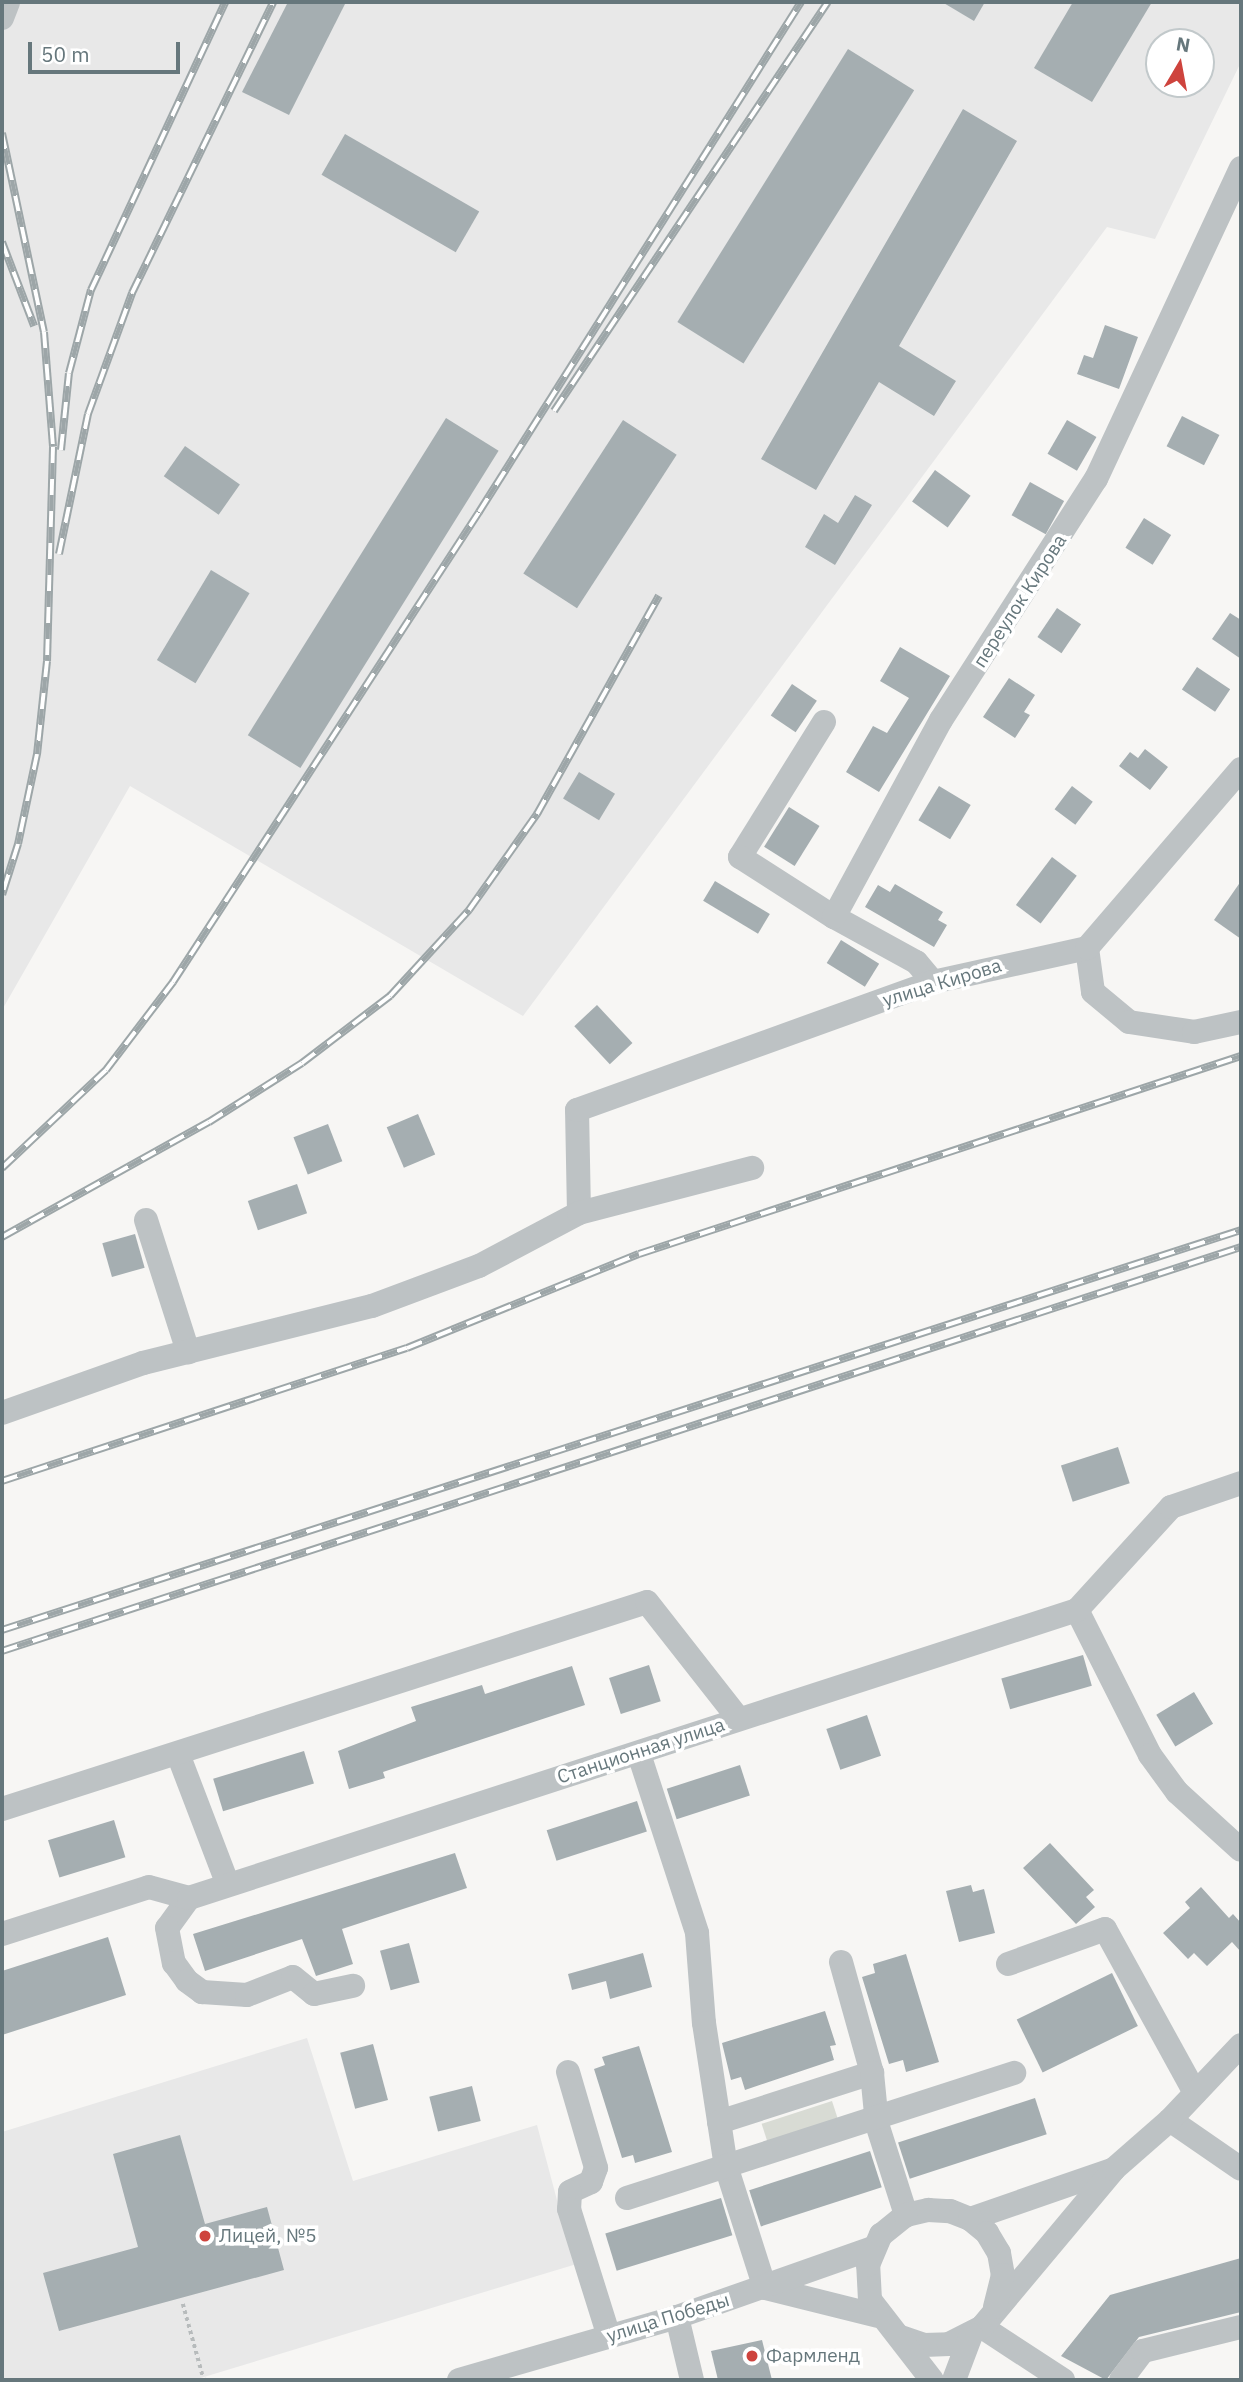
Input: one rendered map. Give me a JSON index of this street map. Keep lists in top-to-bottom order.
{
  "streets": {
    "street": [
      "переулок Кирова",
      "улица Кирова",
      "Станционная улица",
      "улица Победы"
    ]
  },
  "places": ["Лицей, №5", "Фармленд"],
  "scale_bar": "50 m",
  "north": "top"
}
